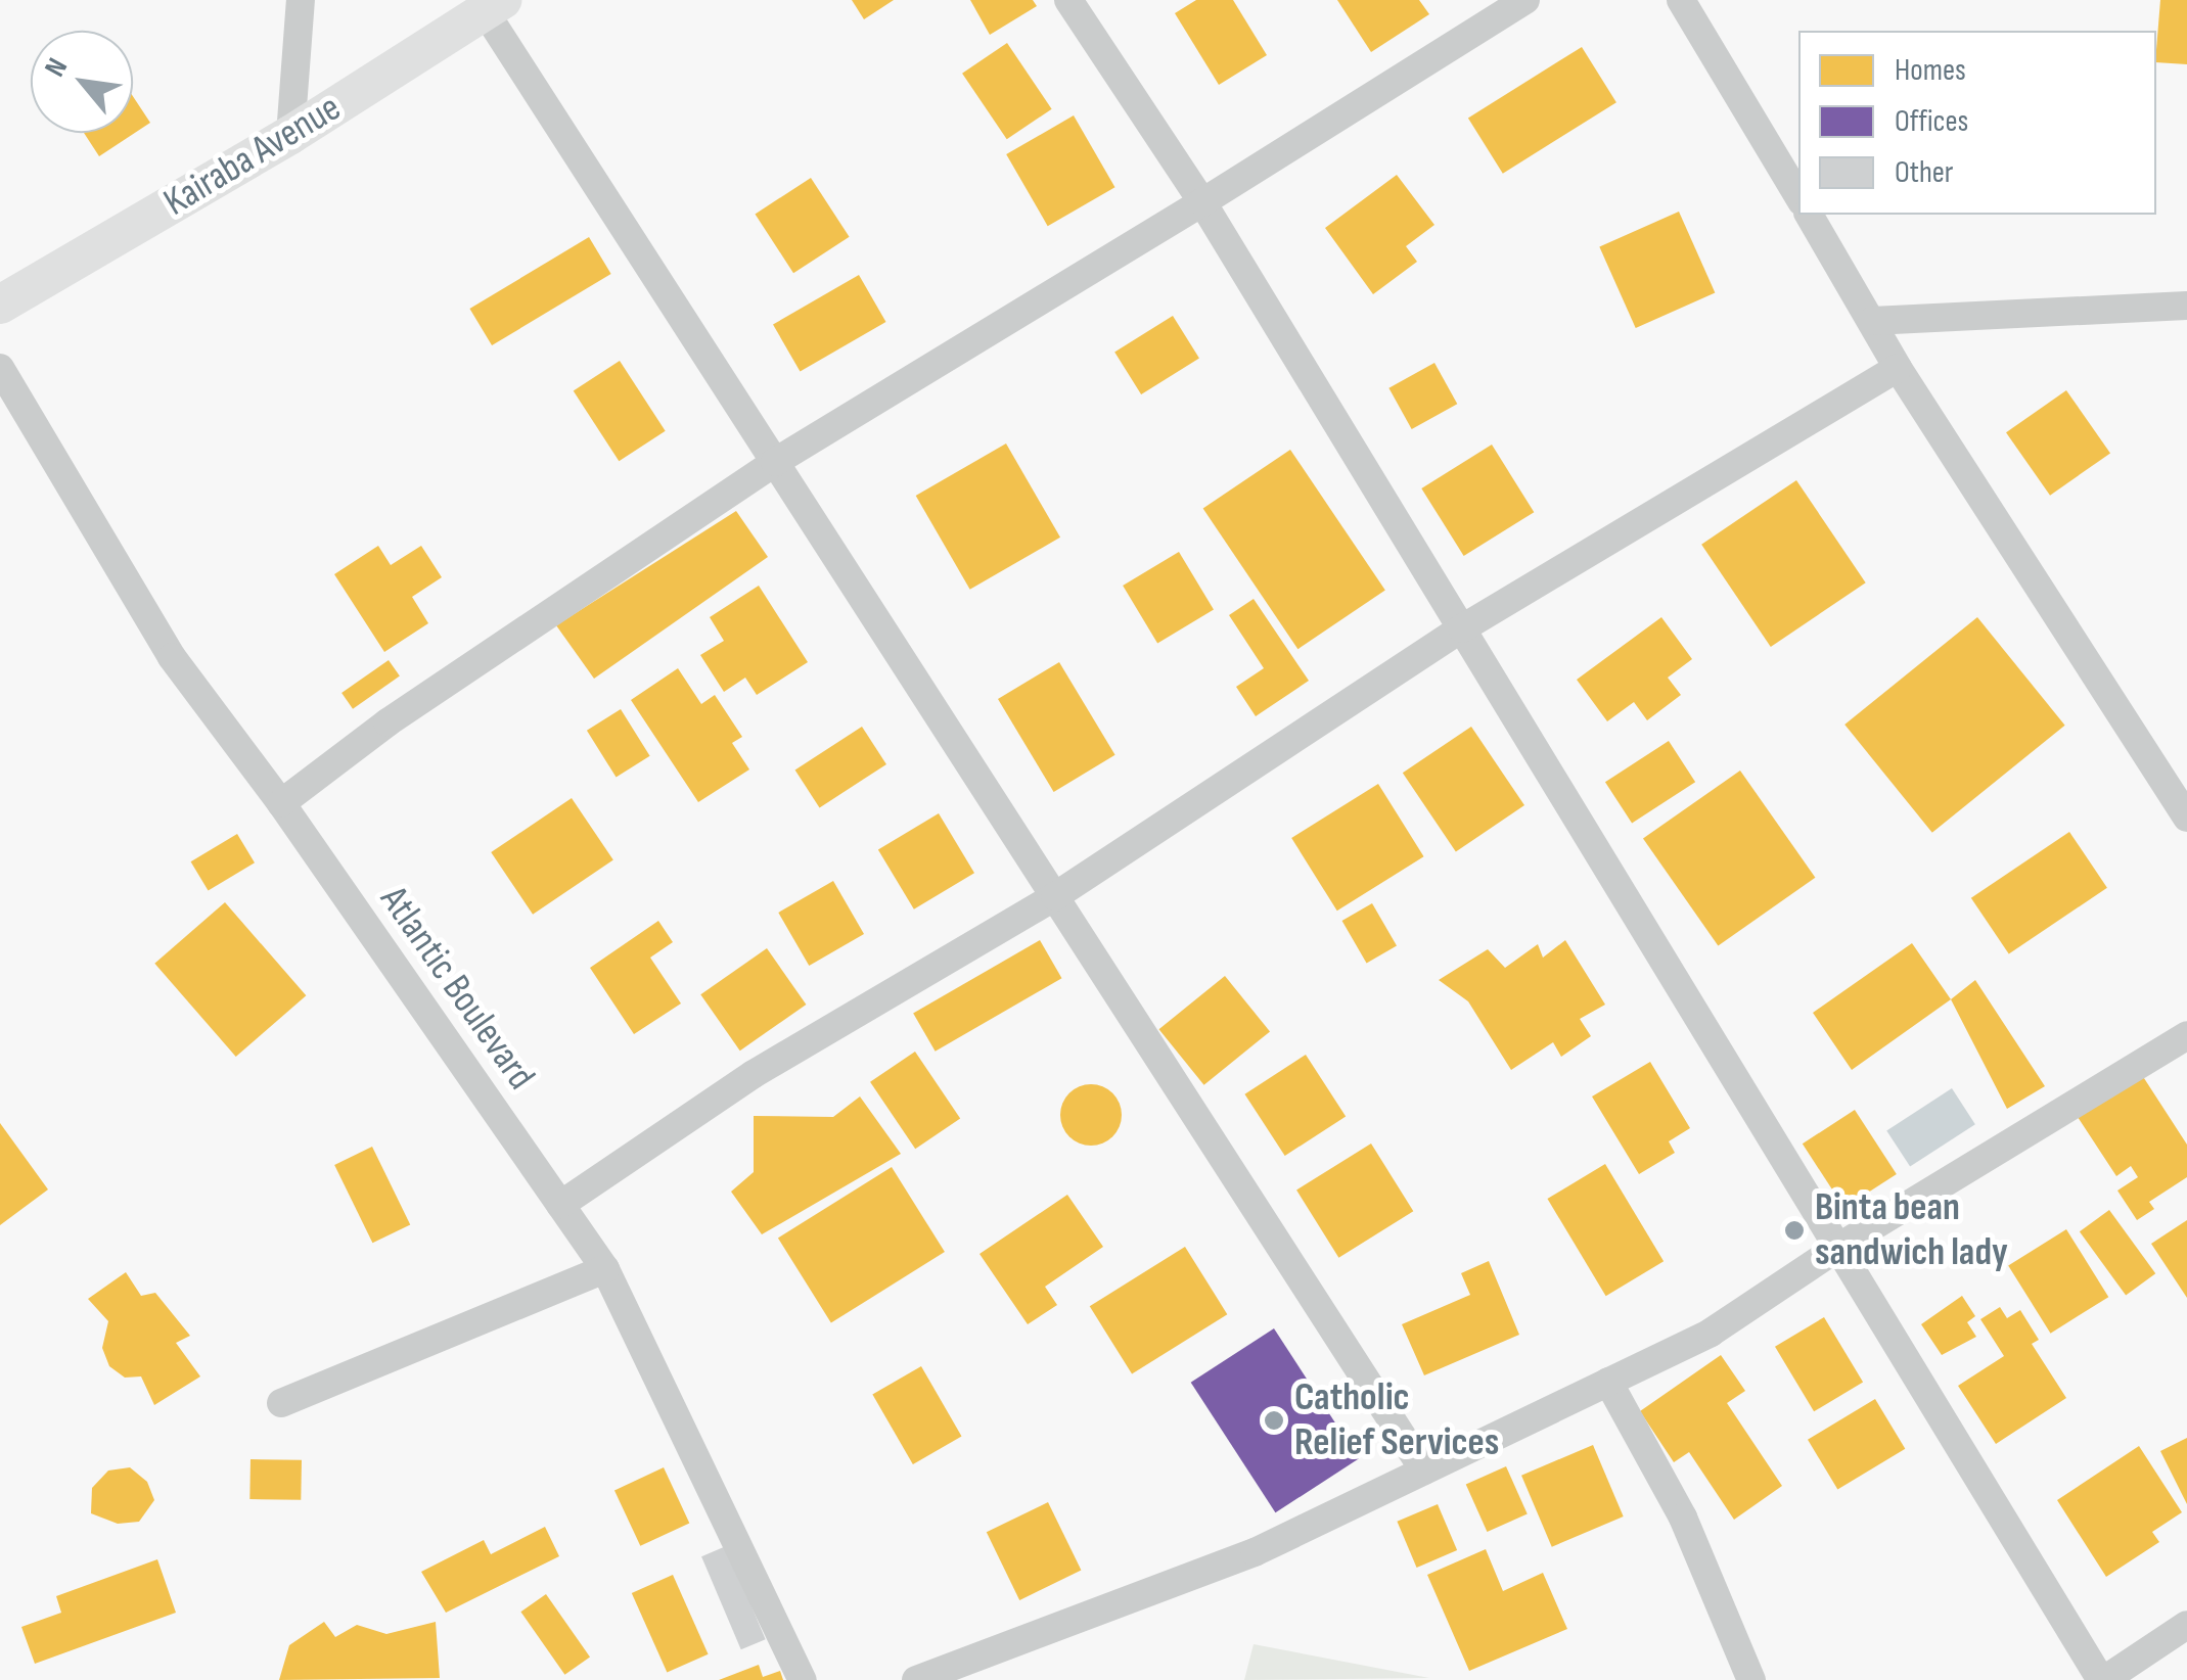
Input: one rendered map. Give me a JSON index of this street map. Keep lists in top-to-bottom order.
{
  "streets": {
    "street": ["Kairaba Avenue", "Atlantic Boulevard"]
  },
  "places": ["Binta bean sandwich lady", "Catholic Relief Services"],
  "legend": ["Homes", "Offices", "Other"],
  "north": "top left"
}
